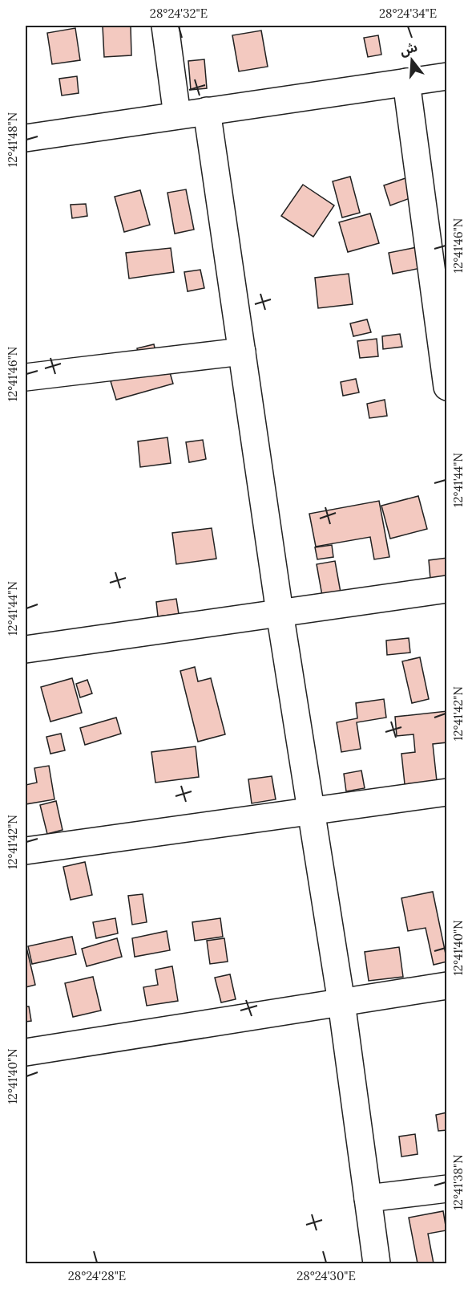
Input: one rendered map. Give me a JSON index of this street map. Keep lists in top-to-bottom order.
{
  "north": "top",
  "coordinates": [
    "28°24'32\"E",
    "28°24'34\"E",
    "12°41'48\"N",
    "12°41'46\"N",
    "12°41'44\"N",
    "12°41'42\"N",
    "12°41'40\"N",
    "12°41'38\"N",
    "28°24'28\"E",
    "28°24'30\"E"
  ]
}
